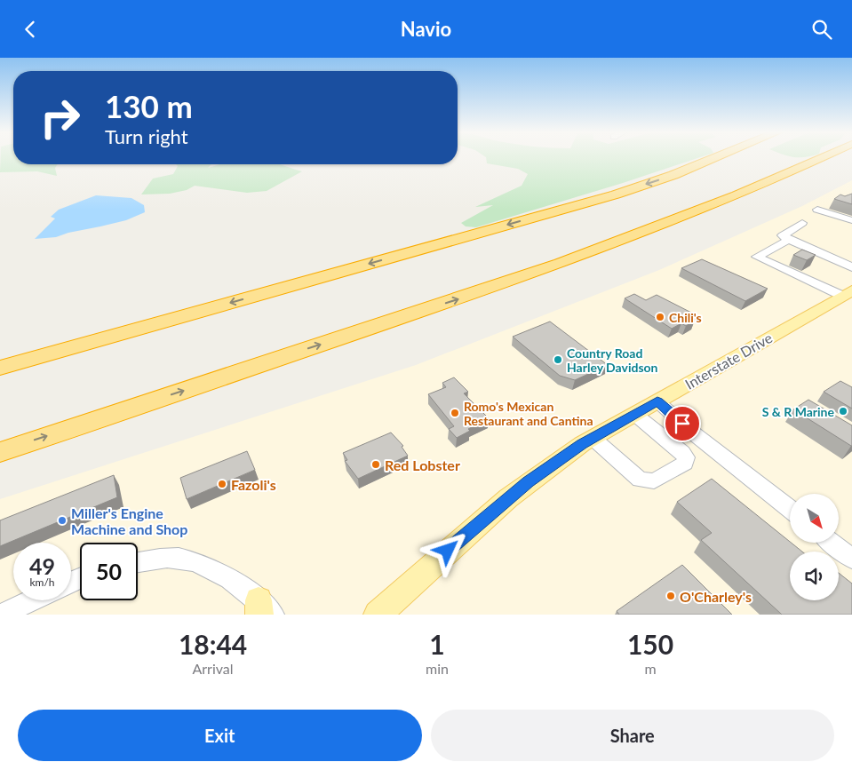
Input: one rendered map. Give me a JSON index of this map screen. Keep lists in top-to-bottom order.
{
  "streets": {
    "main road": ["Interstate Drive"]
  },
  "places": [
    "Chili's",
    "Country Road Harley Davidson",
    "S & R Marine",
    "Romo's Mexican Restaurant and Cantina",
    "Red Lobster",
    "Fazoli's",
    "Miller's Engine Machine and Shop",
    "O'Charley's"
  ],
  "north": "bottom right",
  "page": {
    "header": "Navio",
    "turn": ["130 m", "Turn right"],
    "speed": "49 km/h",
    "limit": "50",
    "eta": [
      "18:44",
      "Arrival",
      "1",
      "min",
      "150",
      "m"
    ],
    "buttons": ["Exit", "Share"]
  }
}
